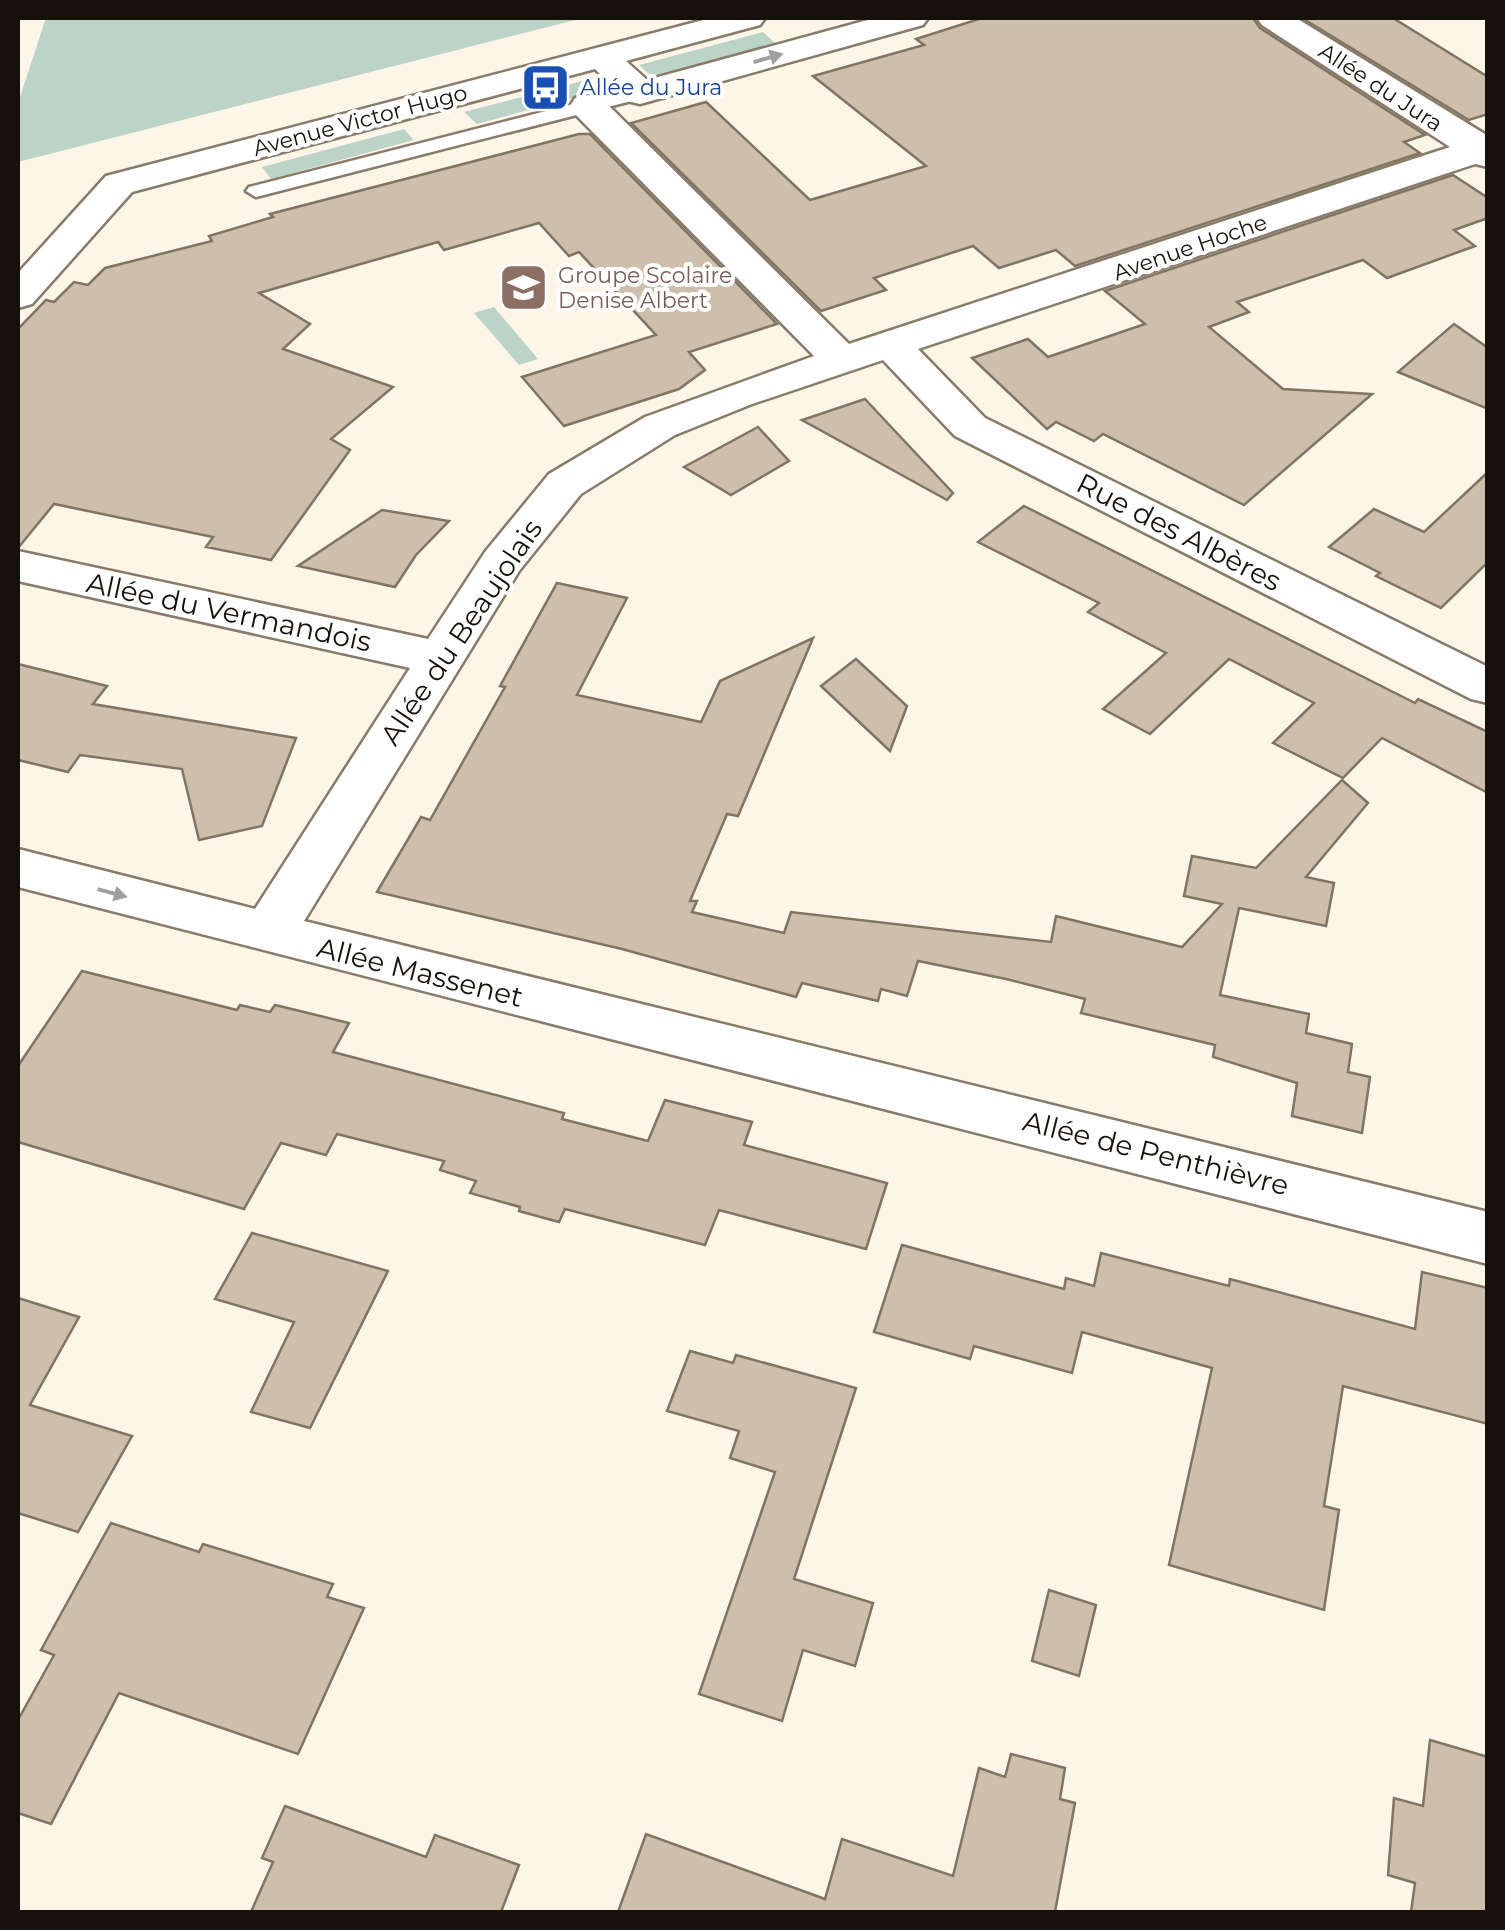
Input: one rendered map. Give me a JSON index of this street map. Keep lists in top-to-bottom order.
{
  "streets": {
    "street": [
      "Allée du Jura",
      "Avenue Victor Hugo",
      "Avenue Hoche",
      "Rue des Albères",
      "Allée du Vermandois",
      "Allée du Beaujolais",
      "Allée Massenet",
      "Allée de Penthièvre"
    ]
  },
  "crossings": [
    ["Allée du Jura", "Avenue Hoche"],
    ["Avenue Hoche", "Rue des Albères"],
    ["Avenue Hoche", "Allée du Beaujolais"],
    ["Rue des Albères", "Allée du Beaujolais"],
    ["Allée du Vermandois", "Allée du Beaujolais"],
    ["Allée du Beaujolais", "Allée Massenet"],
    ["Allée Massenet", "Allée de Penthièvre"]
  ],
  "places": {
    "bus stop": ["Allée du Jura"],
    "school or university": ["Groupe Scolaire Denise Albert"]
  }
}
